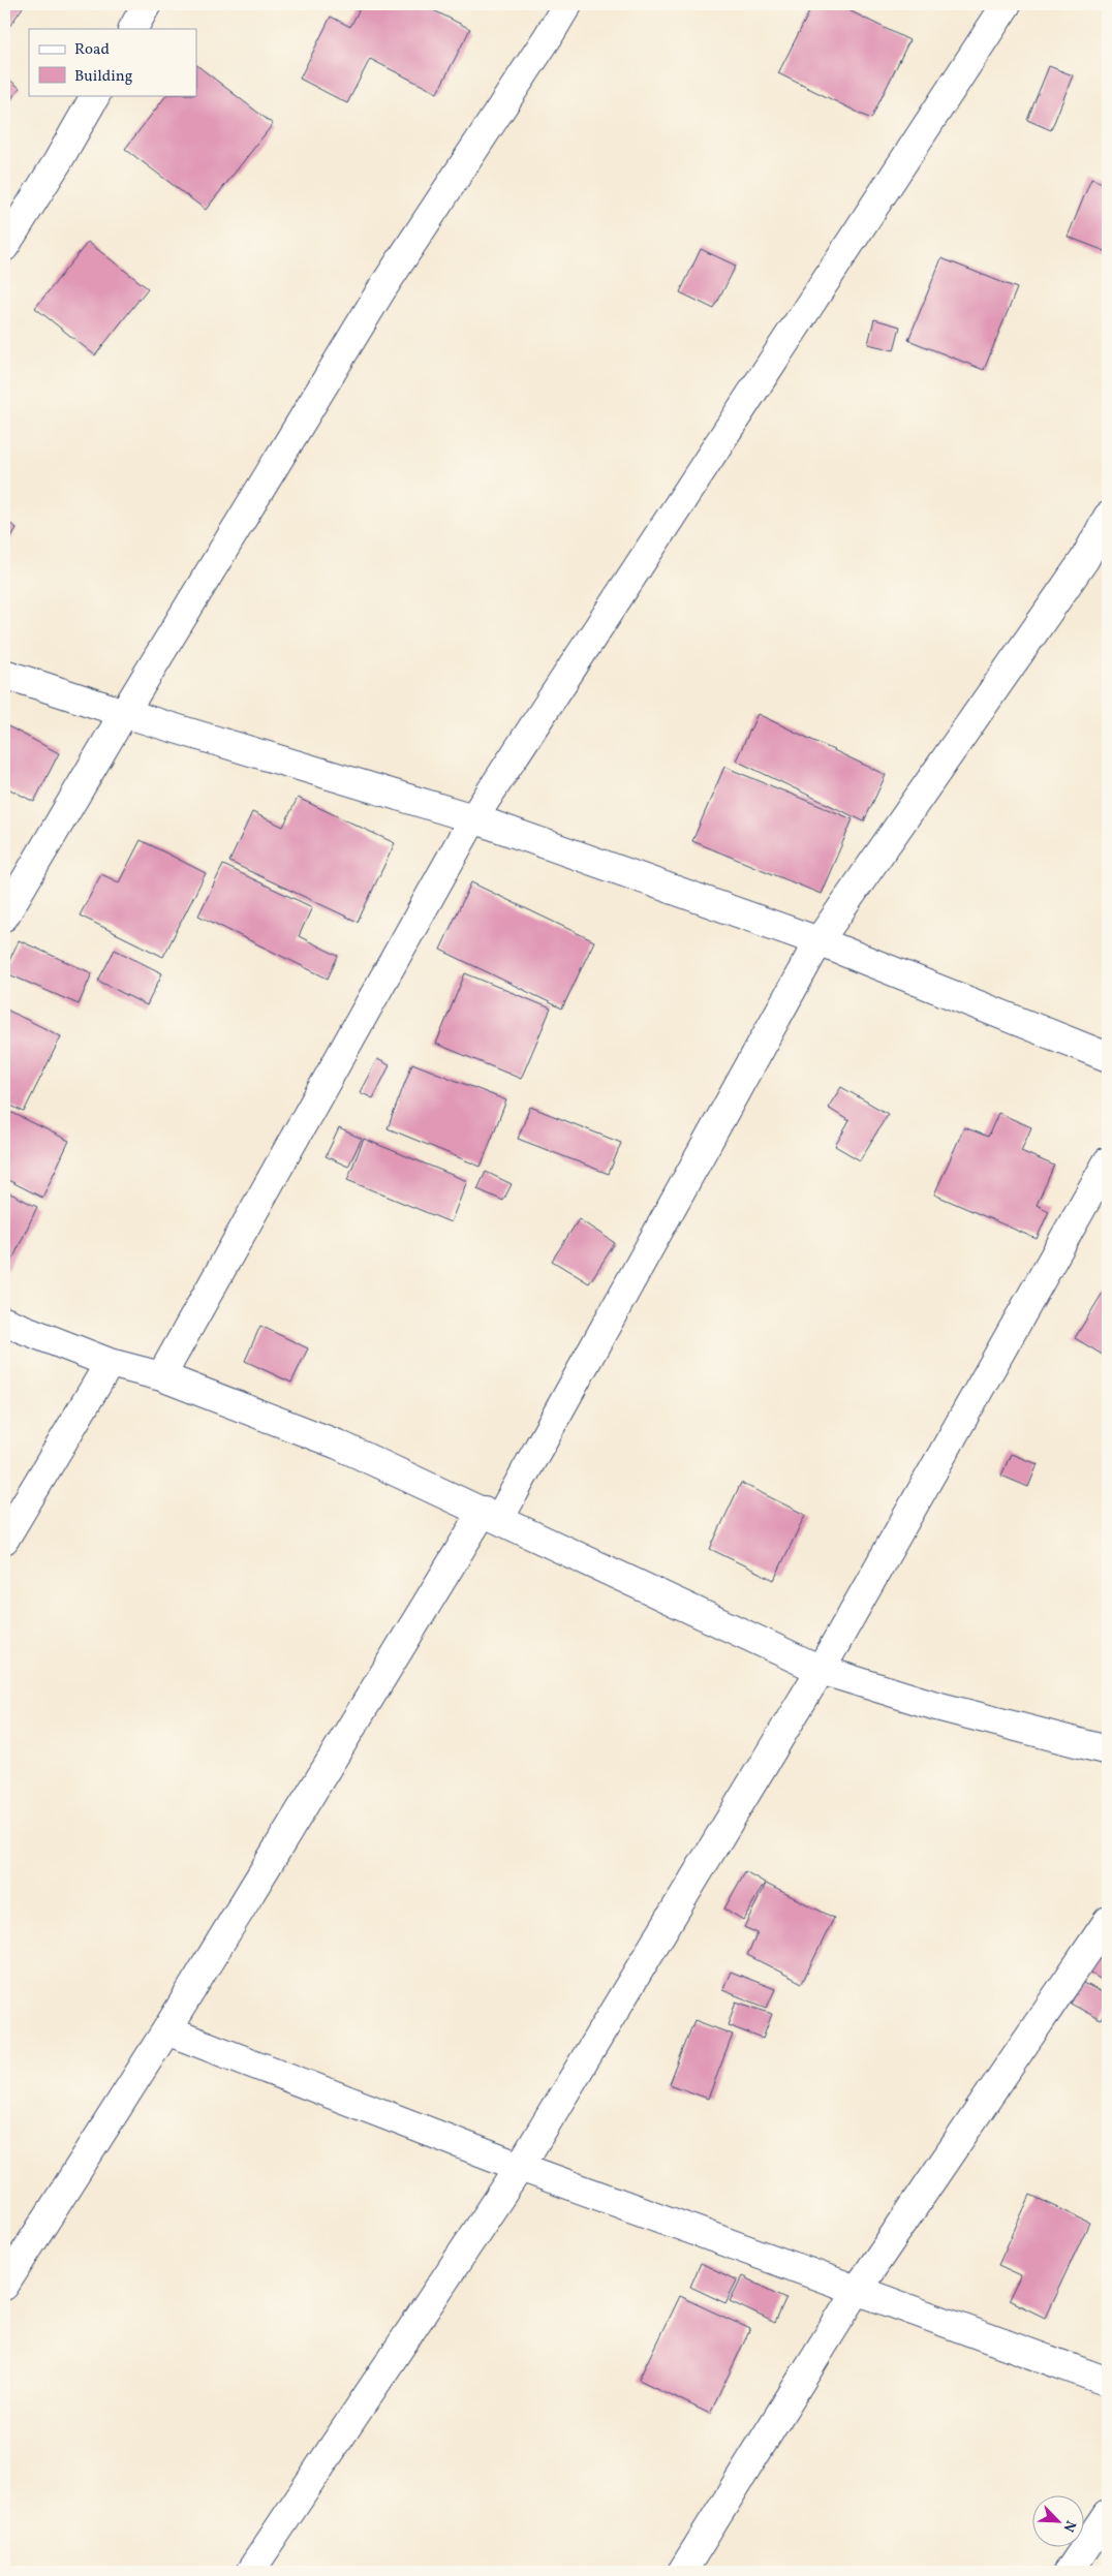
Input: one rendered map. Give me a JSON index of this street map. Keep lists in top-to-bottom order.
{
  "legend": ["Road", "Building"],
  "north": "bottom right"
}
